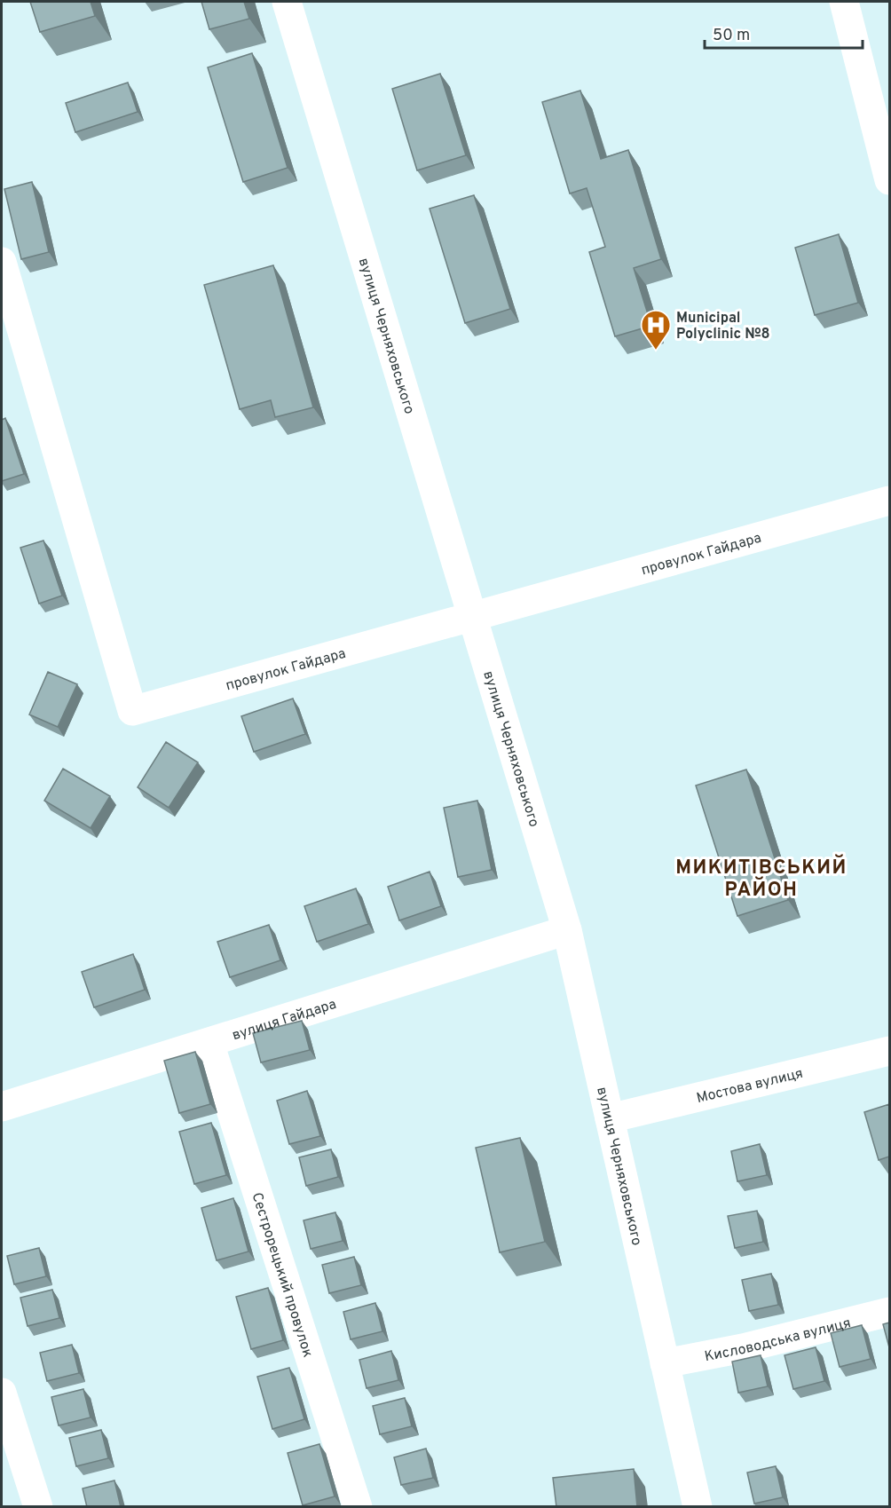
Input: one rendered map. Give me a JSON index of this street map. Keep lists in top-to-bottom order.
{
  "streets": {
    "street": [
      "вулиця Черняховського",
      "провулок Гайдара",
      "вулиця Гайдара",
      "Мостова вулиця",
      "Сестрорецький провулок",
      "Кисловодська вулиця"
    ]
  },
  "crossings": [
    ["вулиця Черняховського", "провулок Гайдара"],
    ["вулиця Черняховського", "вулиця Гайдара"],
    ["вулиця Черняховського", "Мостова вулиця"],
    ["вулиця Черняховського", "Кисловодська вулиця"],
    ["вулиця Гайдара", "Сестрорецький провулок"]
  ],
  "districts": ["МИКИТІВСЬКИЙ РАЙОН"],
  "places": {
    "hospital": ["Municipal Polyclinic №8"]
  },
  "scale_bar": "50 m"
}
